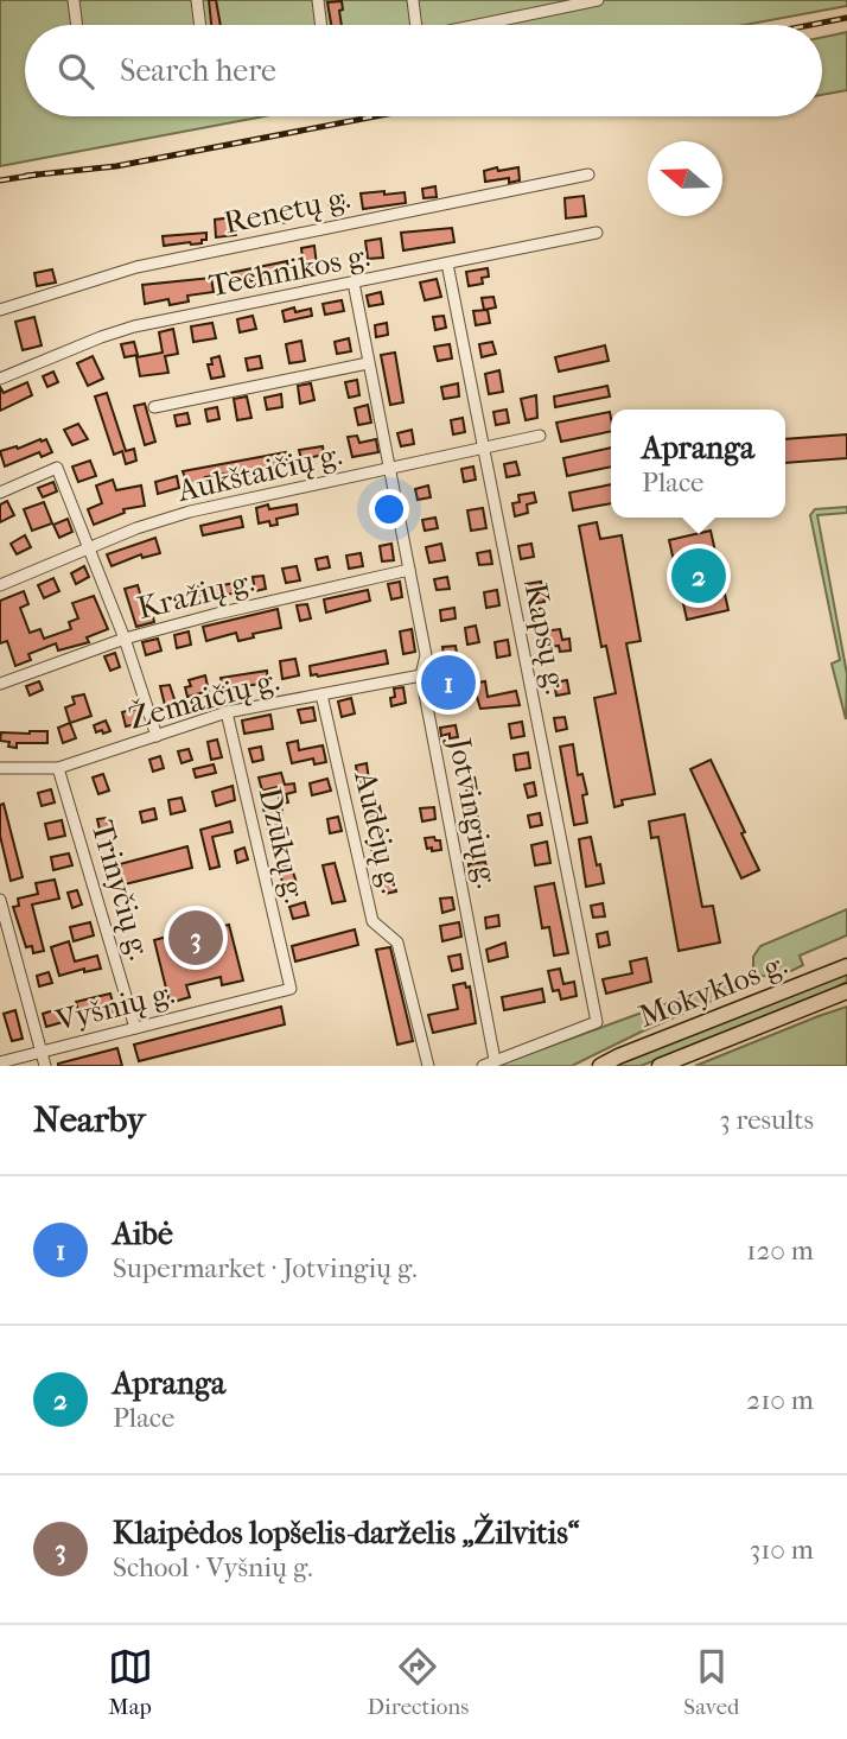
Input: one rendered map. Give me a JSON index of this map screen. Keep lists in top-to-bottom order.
{
  "streets": {
    "main road": ["Mokyklos g."],
    "street": [
      "Renetų g.",
      "Technikos g.",
      "Aukštaičių g.",
      "Kražių g.",
      "Kapsų g.",
      "Žemaičių g.",
      "Jotvingių g.",
      "Audėjų g.",
      "Dzūkų g.",
      "Trinyčių g.",
      "Vyšnių g."
    ]
  },
  "crossings": [
    ["Technikos g.", "Kapsų g."],
    ["Technikos g.", "Jotvingių g."],
    ["Aukštaičių g.", "Kapsų g."],
    ["Aukštaičių g.", "Jotvingių g."],
    ["Kražių g.", "Jotvingių g."],
    ["Kapsų g.", "Jotvingių g."],
    ["Žemaičių g.", "Jotvingių g."],
    ["Žemaičių g.", "Audėjų g."],
    ["Žemaičių g.", "Dzūkų g."],
    ["Žemaičių g.", "Trinyčių g."],
    ["Dzūkų g.", "Vyšnių g."],
    ["Trinyčių g.", "Vyšnių g."]
  ],
  "north": "left",
  "page": {
    "search": "Search here",
    "popup": ["Apranga", "Place"],
    "pins": ["2", "1", "3"],
    "heading": ["Nearby", "3 results"],
    "list": [
      {
        "mark": "1",
        "name": "Aibė",
        "note": "Supermarket · Jotvingių g.",
        "value": "120 m"
      },
      {
        "mark": "2",
        "name": "Apranga",
        "note": "Place",
        "value": "210 m"
      },
      {
        "mark": "3",
        "name": "Klaipėdos lopšelis-darželis „Žilvitis“",
        "note": "School · Vyšnių g.",
        "value": "310 m"
      }
    ],
    "nav": ["Map", "Directions", "Saved"]
  }
}
